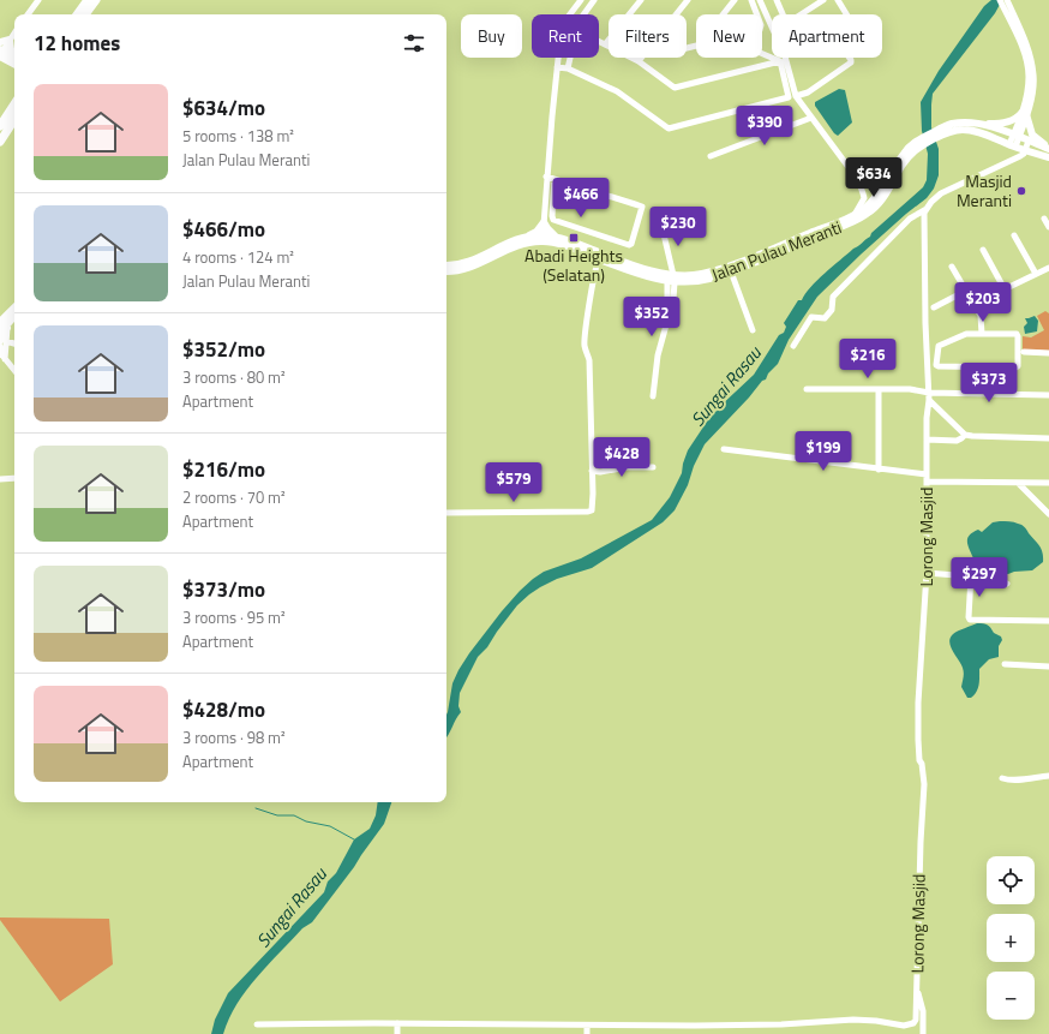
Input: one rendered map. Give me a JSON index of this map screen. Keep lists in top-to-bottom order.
{
  "streets": {
    "main road": ["Jalan Pulau Meranti"],
    "street": ["Lorong Masjid"]
  },
  "water": ["Sungai Rasau"],
  "places": {
    "other": ["Masjid Meranti"],
    "transit": ["Abadi Heights (Selatan)"]
  },
  "page": {
    "chip": [
      "Buy",
      "Rent",
      "Filters",
      "New",
      "Apartment"
    ],
    "heading": "12 homes",
    "list": [
      {
        "name": "$634/mo",
        "note": "5 rooms · 138 m² · Jalan Pulau Meranti"
      },
      {
        "name": "$466/mo",
        "note": "4 rooms · 124 m² · Jalan Pulau Meranti"
      },
      {
        "name": "$352/mo",
        "note": "3 rooms · 80 m² · Apartment"
      },
      {
        "name": "$216/mo",
        "note": "2 rooms · 70 m² · Apartment"
      },
      {
        "name": "$373/mo",
        "note": "3 rooms · 95 m² · Apartment"
      },
      {
        "name": "$428/mo",
        "note": "3 rooms · 98 m² · Apartment"
      }
    ],
    "price": [
      "$390",
      "$634",
      "$466",
      "$230",
      "$203",
      "$352",
      "$216",
      "$373",
      "$199",
      "$428",
      "$579",
      "$297"
    ],
    "map_buttons": ["+", "−"]
  }
}
